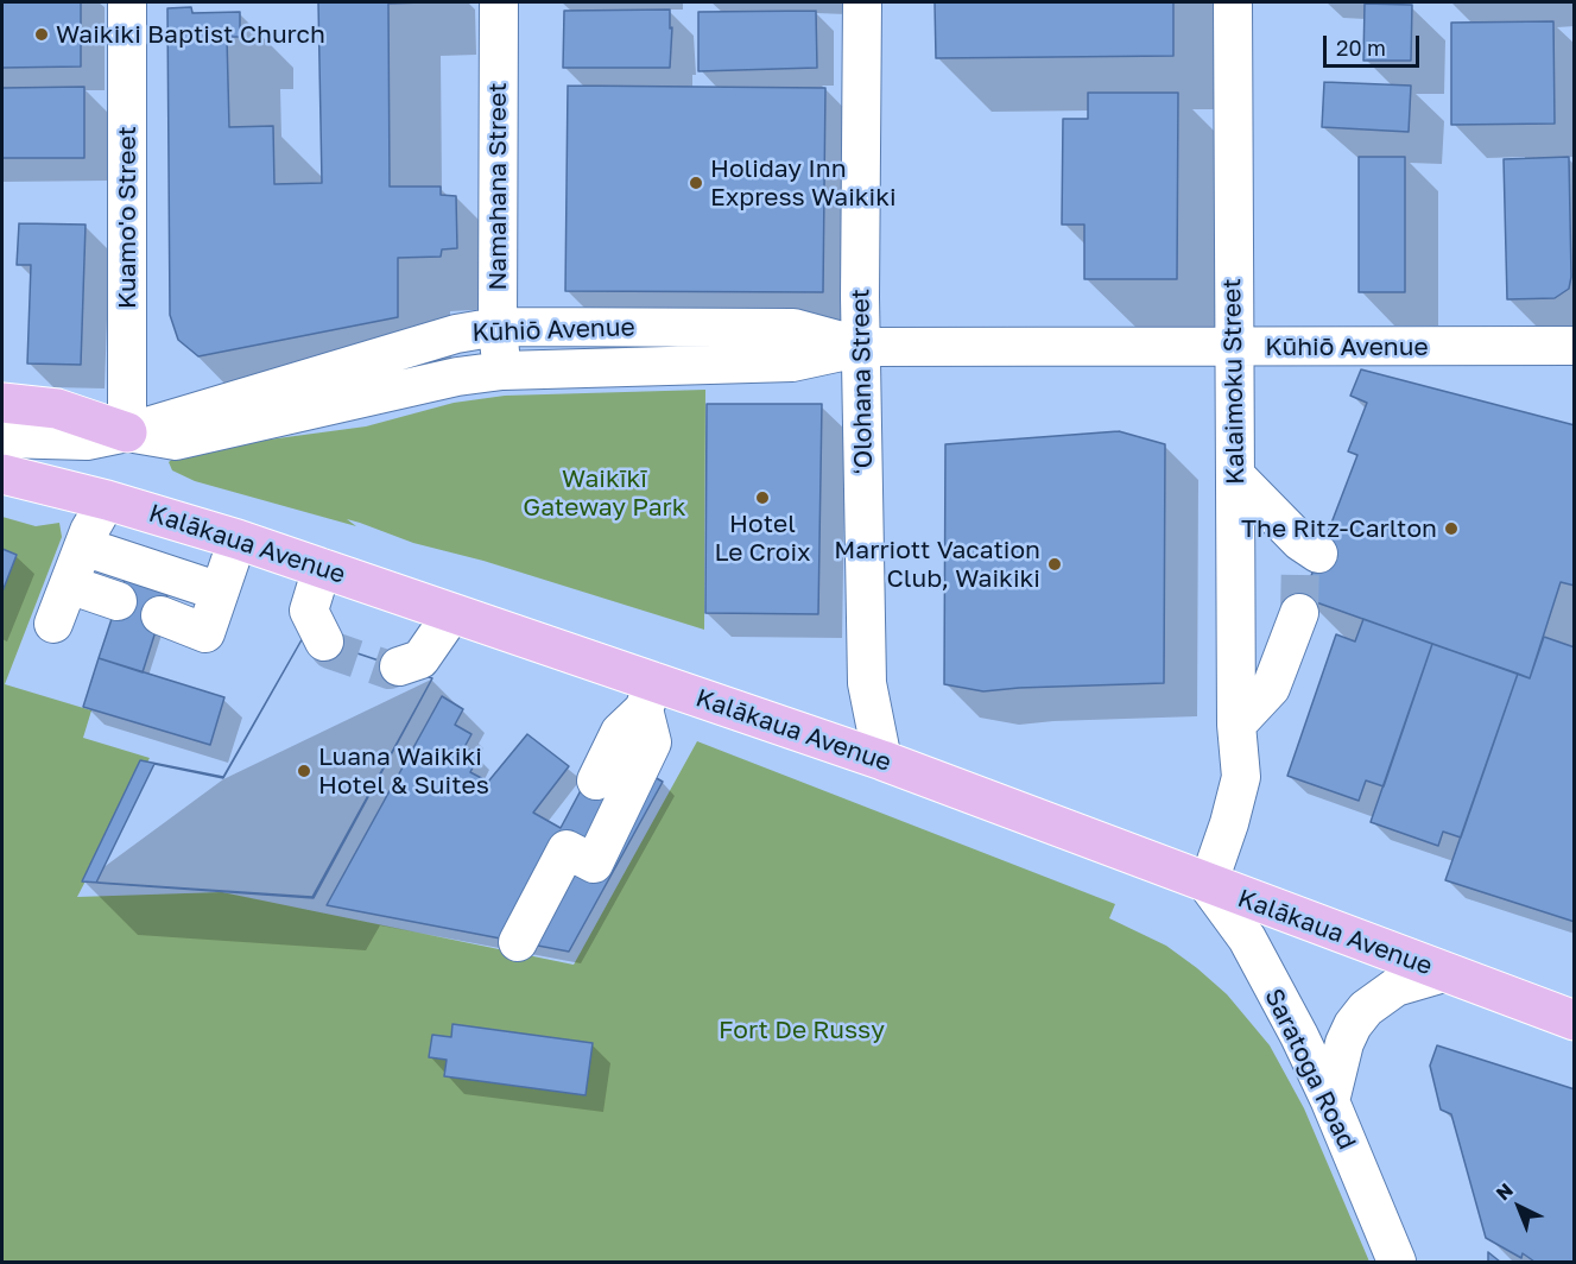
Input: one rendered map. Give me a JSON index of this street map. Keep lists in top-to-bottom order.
{
  "streets": {
    "main road": ["Kalākaua Avenue"],
    "street": [
      "Namahana Street",
      "Kuamo'o Street",
      "Kūhiō Avenue",
      "ʻOlohana Street",
      "Kalaimoku Street",
      "Saratoga Road"
    ]
  },
  "crossings": [
    ["Namahana Street", "Kūhiō Avenue"],
    ["Kuamo'o Street", "Kūhiō Avenue"],
    ["Kūhiō Avenue", "ʻOlohana Street"],
    ["Kūhiō Avenue", "Kalaimoku Street"],
    ["ʻOlohana Street", "Kalākaua Avenue"],
    ["Kalaimoku Street", "Kalākaua Avenue"],
    ["Kalaimoku Street", "Saratoga Road"],
    ["Kalākaua Avenue", "Saratoga Road"]
  ],
  "parks": ["Waikīkī Gateway Park", "Fort De Russy"],
  "places": [
    "Waikiki Baptist Church",
    "Holiday Inn Express Waikiki",
    "Hotel Le Croix",
    "The Ritz-Carlton",
    "Marriott Vacation Club, Waikiki",
    "Luana Waikiki Hotel & Suites"
  ],
  "scale_bar": "20 m",
  "north": "top left"
}
